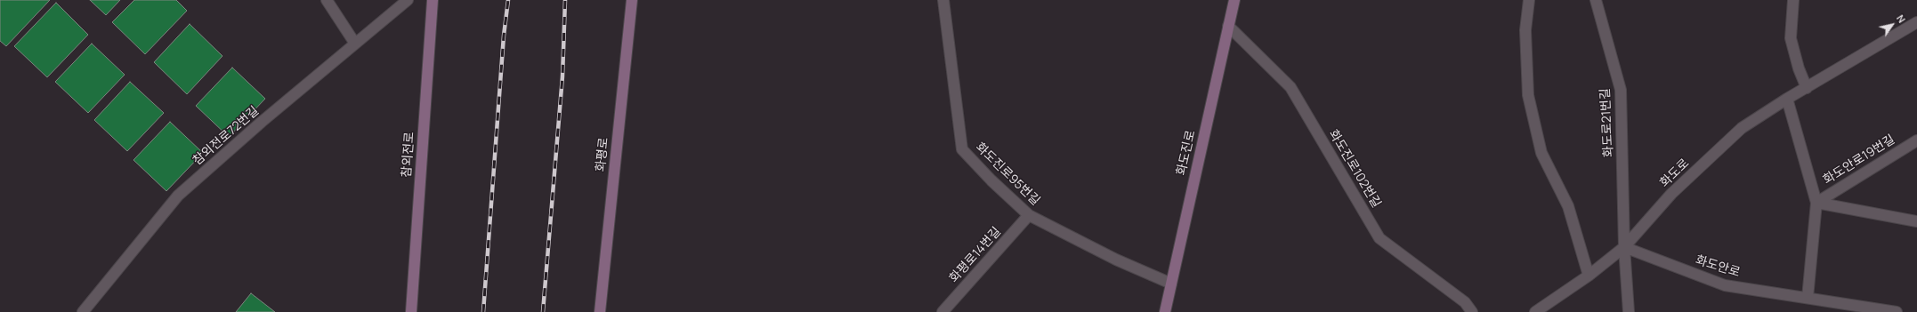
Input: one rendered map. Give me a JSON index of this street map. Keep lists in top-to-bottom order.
{
  "streets": {
    "street": [
      "화도로21번길",
      "참외전로72번길",
      "화도진로",
      "참외전로",
      "화평로",
      "화도안로19번길",
      "화도진로102번길",
      "화도로",
      "화도진로95번길",
      "화평로14번길",
      "화도안로"
    ]
  },
  "crossings": [
    ["화도로21번길", "화도로"],
    ["화도로21번길", "화도안로"],
    ["화도진로", "화도진로102번길"],
    ["화도진로", "화도진로95번길"],
    ["화도로", "화도안로"],
    ["화도진로95번길", "화평로14번길"]
  ],
  "north": "top right"
}
